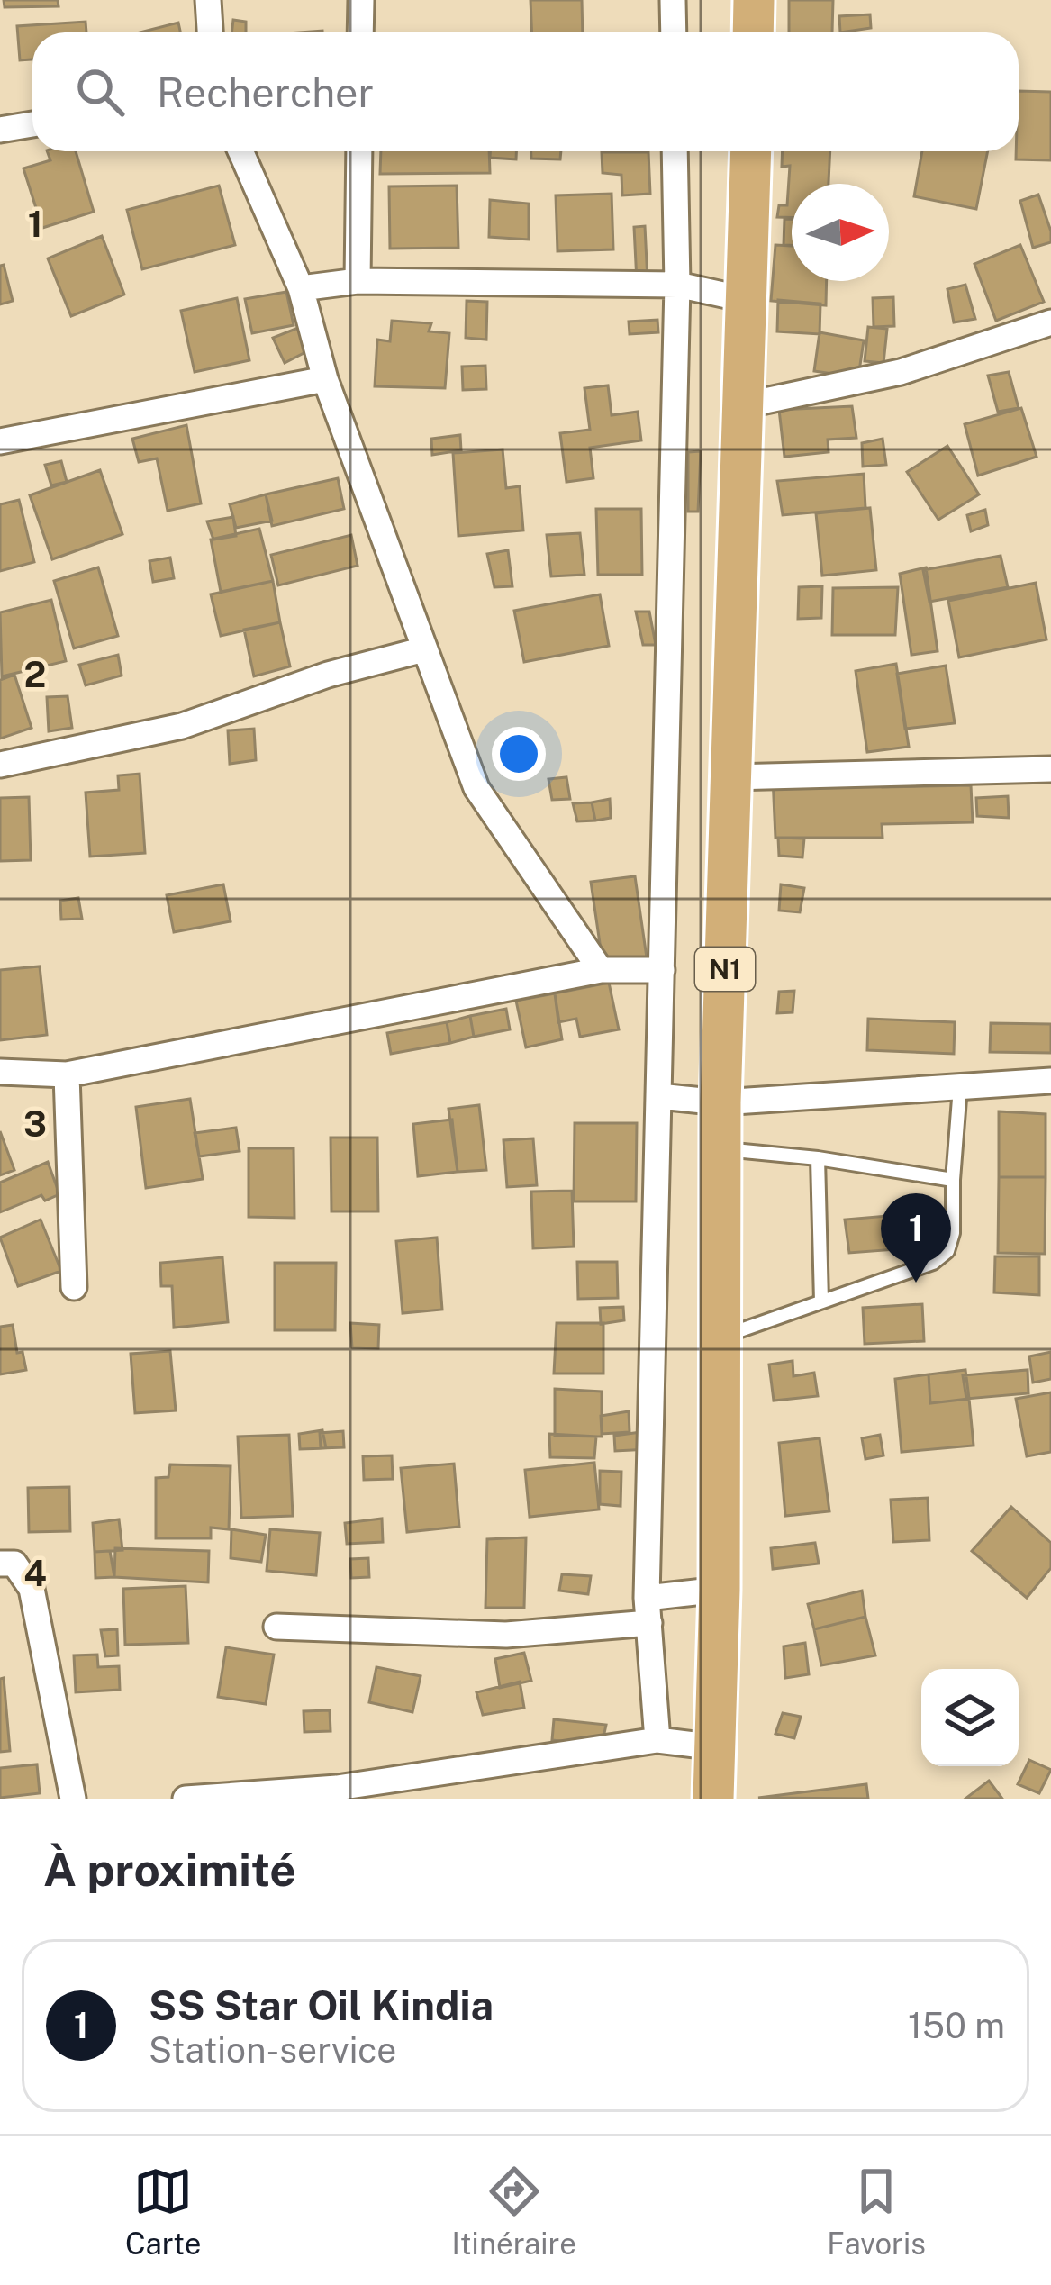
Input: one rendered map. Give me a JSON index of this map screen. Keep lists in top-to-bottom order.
{
  "streets": {
    "highway": ["N1"]
  },
  "north": "right",
  "page": {
    "search": "Rechercher",
    "pins": "1",
    "heading": "À proximité",
    "list": [
      {
        "mark": "1",
        "name": "SS Star Oil Kindia",
        "note": "Station-service",
        "value": "150 m"
      }
    ],
    "nav": ["Carte", "Itinéraire", "Favoris"]
  },
  "grid": {
    "rows": [
      "1",
      "2",
      "3",
      "4"
    ]
  }
}
